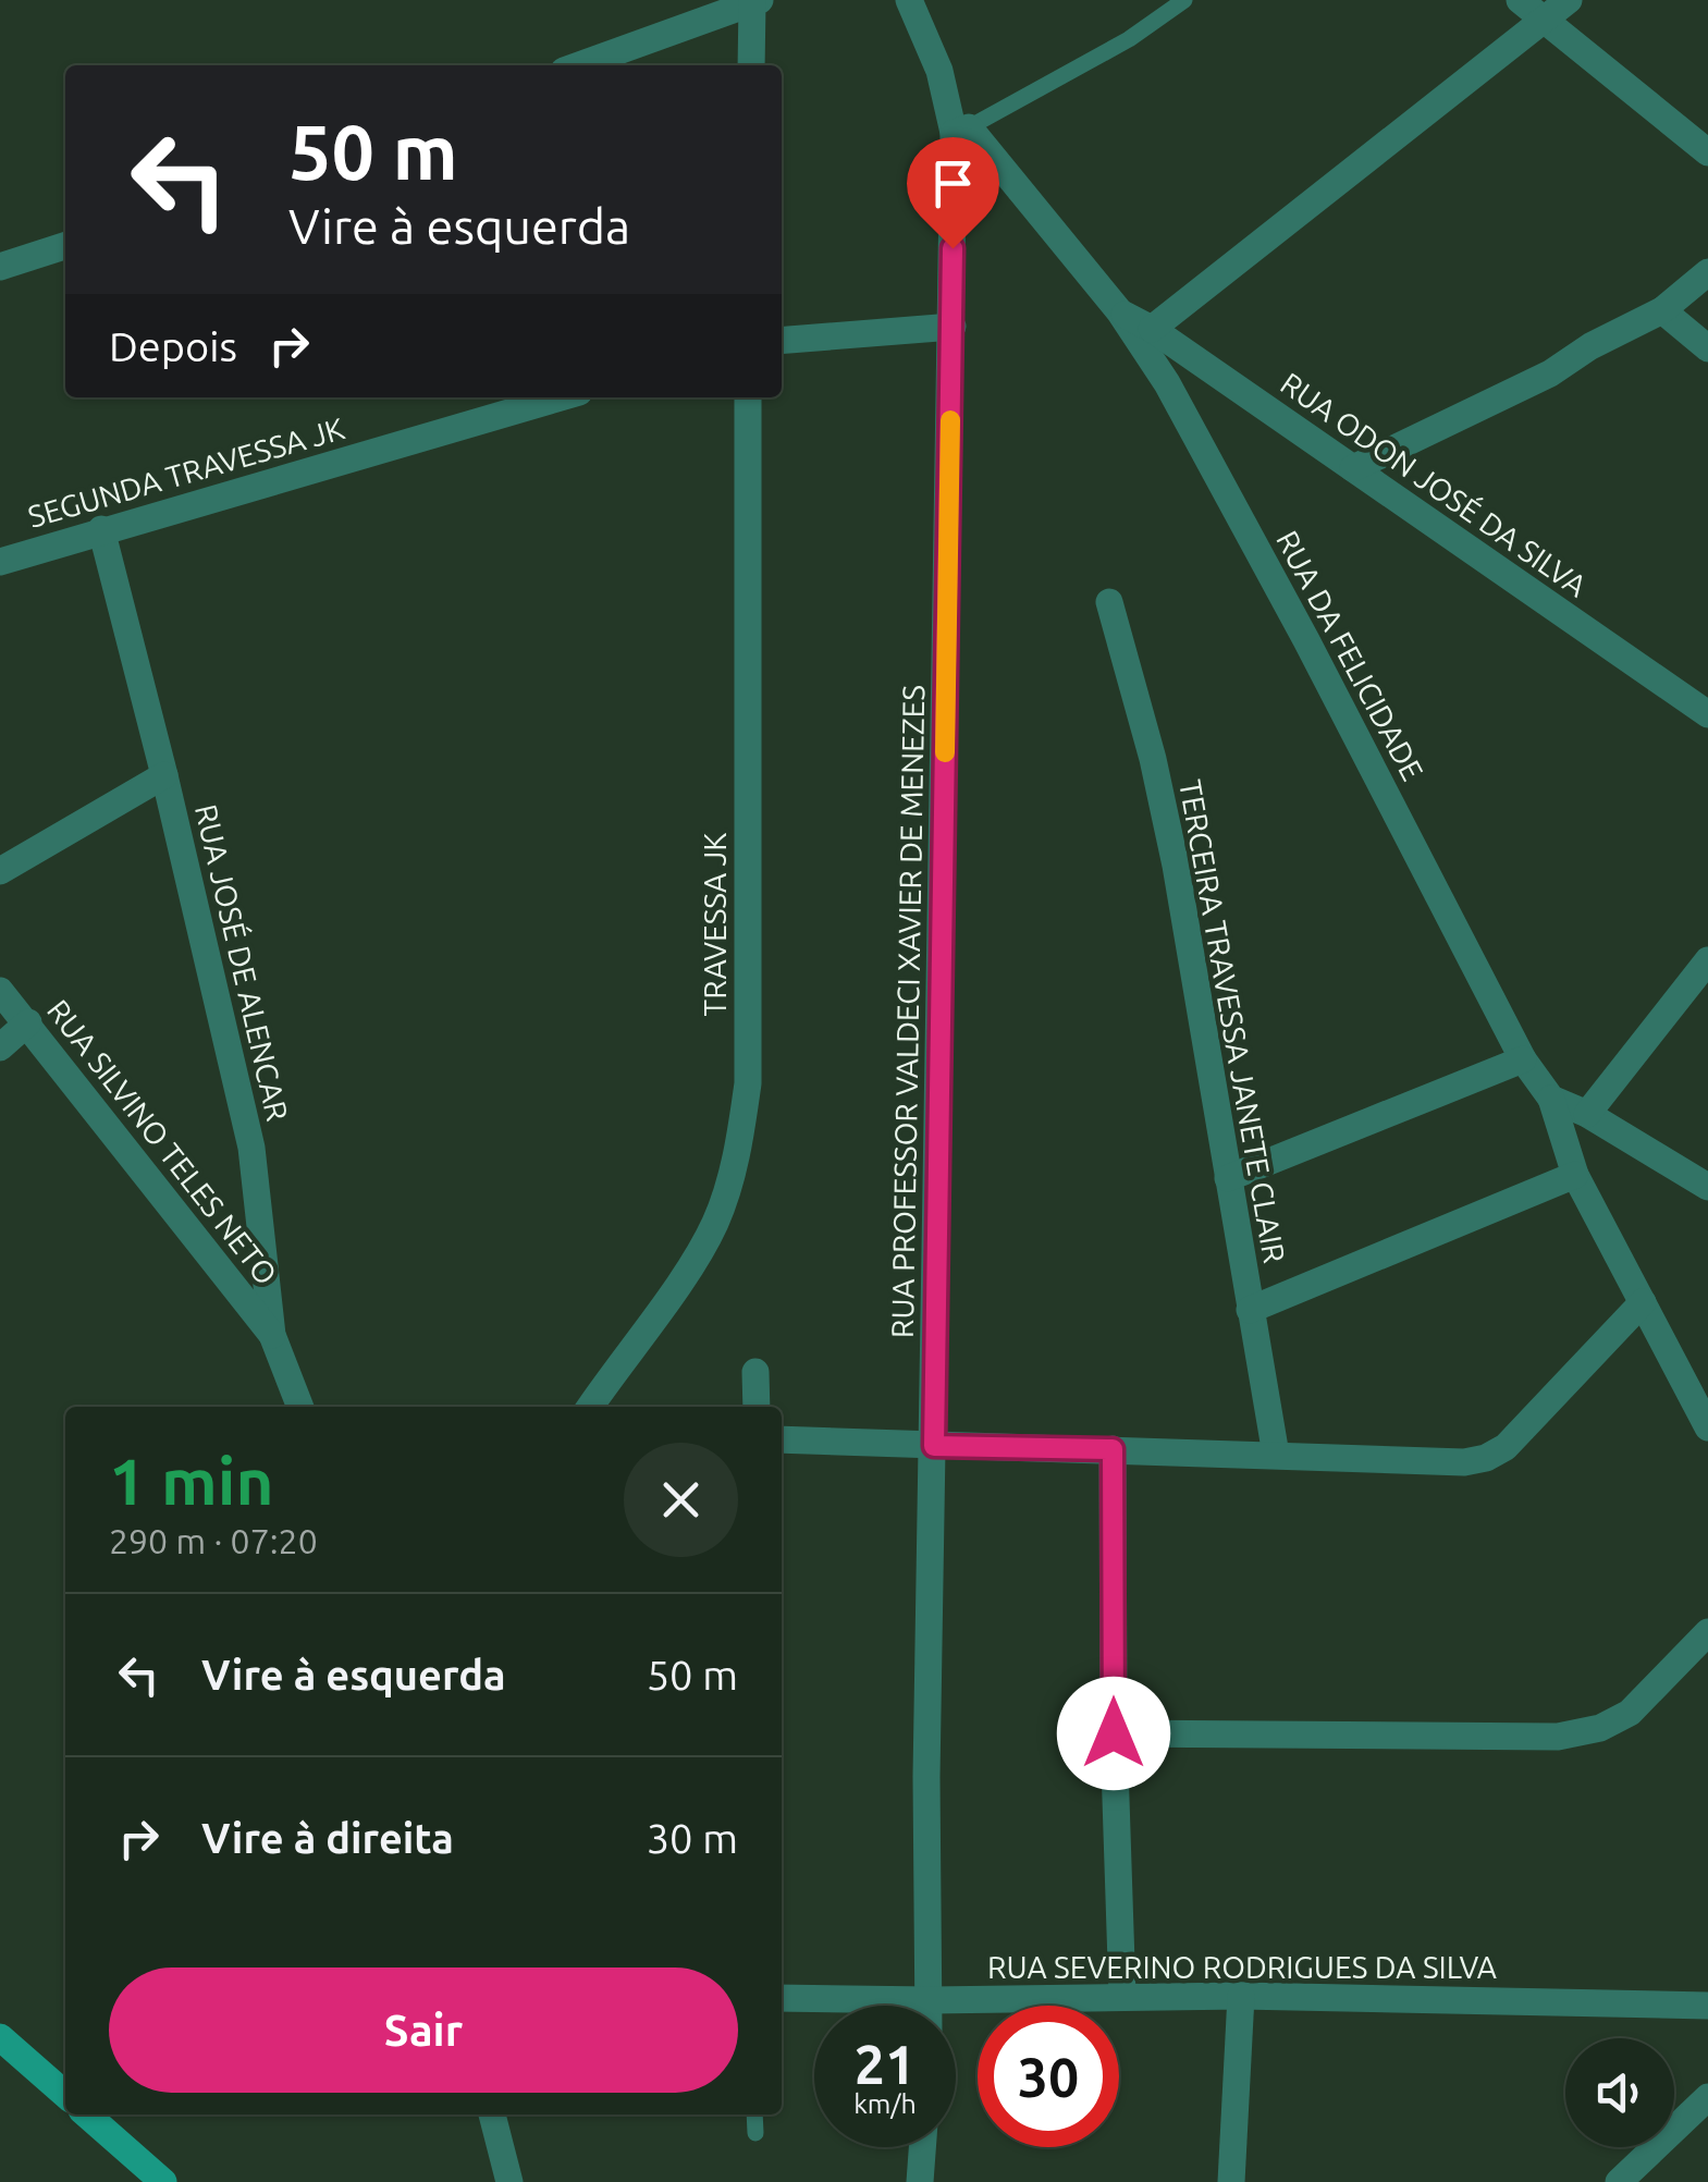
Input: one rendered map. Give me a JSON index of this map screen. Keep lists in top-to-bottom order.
{
  "streets": {
    "street": [
      "SEGUNDA TRAVESSA JK",
      "RUA ODON JOSÉ DA SILVA",
      "RUA DA FELICIDADE",
      "TRAVESSA JK",
      "RUA JOSÉ DE ALENCAR",
      "RUA PROFESSOR VALDECI XAVIER DE MENEZES",
      "TERCEIRA TRAVESSA JANETE CLAIR",
      "RUA SILVINO TELES NETO",
      "RUA SEVERINO RODRIGUES DA SILVA"
    ]
  },
  "crossings": [
    ["SEGUNDA TRAVESSA JK", "RUA JOSÉ DE ALENCAR"],
    ["RUA ODON JOSÉ DA SILVA", "RUA DA FELICIDADE"],
    ["RUA DA FELICIDADE", "RUA PROFESSOR VALDECI XAVIER DE MENEZES"],
    ["RUA JOSÉ DE ALENCAR", "RUA SILVINO TELES NETO"],
    ["RUA PROFESSOR VALDECI XAVIER DE MENEZES", "RUA SEVERINO RODRIGUES DA SILVA"]
  ],
  "page": {
    "turn": ["50 m", "Vire à esquerda"],
    "then": "Depois",
    "heading": ["1 min", "290 m · 07:20"],
    "list": [
      {
        "name": "Vire à esquerda",
        "value": "50 m"
      },
      {
        "name": "Vire à direita",
        "value": "30 m"
      }
    ],
    "buttons": "Sair",
    "speed": "21 km/h",
    "limit": "30"
  }
}
